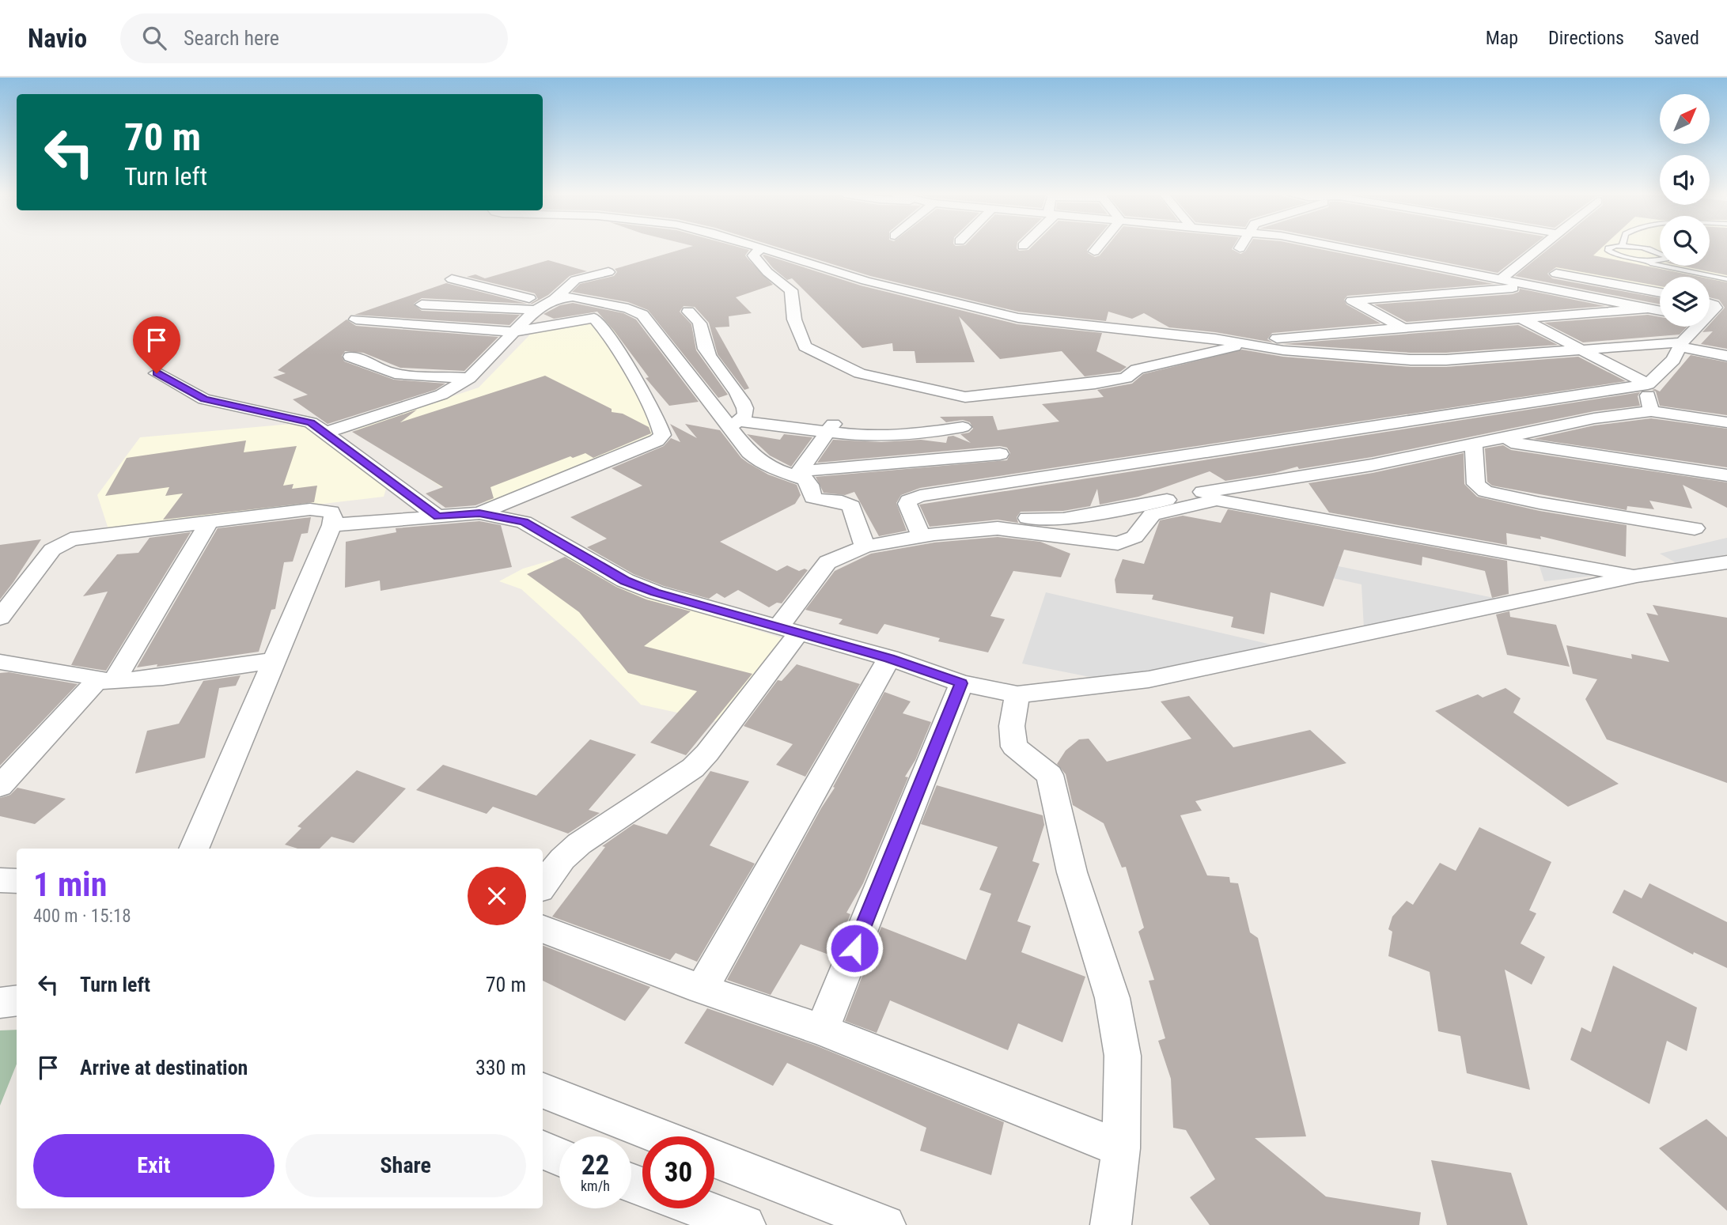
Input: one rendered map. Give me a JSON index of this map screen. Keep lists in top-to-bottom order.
{
  "north": "top right",
  "page": {
    "header": "Navio",
    "search": "Search here",
    "nav": ["Map", "Directions", "Saved"],
    "turn": ["70 m", "Turn left"],
    "heading": ["1 min", "400 m · 15:18"],
    "list": [
      {
        "name": "Turn left",
        "value": "70 m"
      },
      {
        "name": "Arrive at destination",
        "value": "330 m"
      }
    ],
    "buttons": ["Exit", "Share"],
    "speed": "22 km/h",
    "limit": "30"
  }
}
